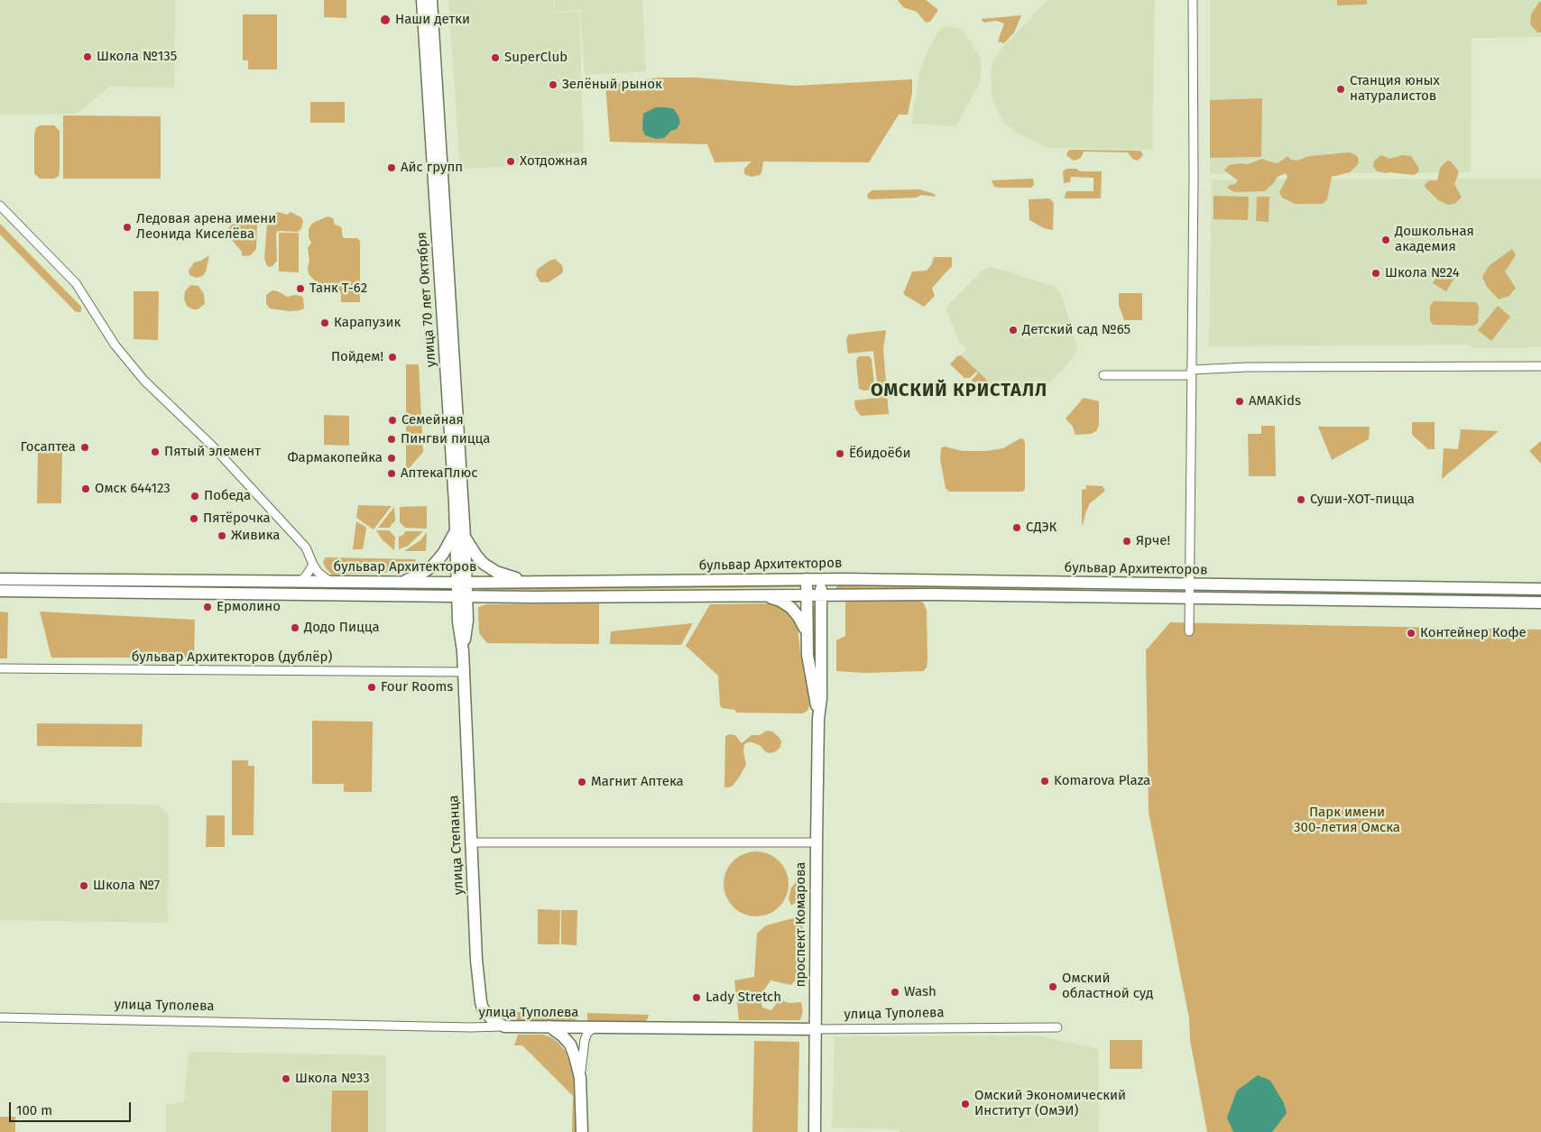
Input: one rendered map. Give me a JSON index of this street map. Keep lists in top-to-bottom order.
{
  "streets": {
    "main road": [
      "улица 70 лет Октября",
      "бульвар Архитекторов",
      "улица Степанца",
      "проспект Комарова",
      "улица Туполева"
    ],
    "street": ["бульвар Архитекторов (дублёр)"]
  },
  "crossings": [
    ["улица 70 лет Октября", "бульвар Архитекторов"],
    ["улица 70 лет Октября", "улица Степанца"],
    ["бульвар Архитекторов", "улица Степанца"],
    ["бульвар Архитекторов", "проспект Комарова"],
    ["бульвар Архитекторов (дублёр)", "улица Степанца"],
    ["проспект Комарова", "улица Туполева"]
  ],
  "districts": ["ОМСКИЙ КРИСТАЛЛ"],
  "parks": ["Парк имени 300-летия Омска"],
  "places": [
    "Наши детки",
    "Школа №135",
    "SuperClub",
    "Зелёный рынок",
    "Станция юных натуралистов",
    "Хотдожная",
    "Айс групп",
    "Ледовая арена имени Леонида Киселёва",
    "Дошкольная академия",
    "Школа №24",
    "Танк Т-62",
    "Карапузик",
    "Детский сад №65",
    "Пойдем!",
    "AMAKids",
    "Семейная",
    "Пингви пицца",
    "Госаптеа",
    "Пятый элемент",
    "Ёбидоёби",
    "Фармакопейка",
    "АптекаПлюс",
    "Омск 644123",
    "Победа",
    "Суши-ХОТ-пицца",
    "Пятёрочка",
    "СДЭК",
    "Живика",
    "Ярче!",
    "Ермолино",
    "Додо Пицца",
    "Контейнер Кофе",
    "Four Rooms",
    "Komarova Plaza",
    "Магнит Аптека",
    "Школа №7",
    "Омский областной суд",
    "Wash",
    "Lady Stretch",
    "Школа №33",
    "Омский Экономический Институт (ОмЭИ)"
  ],
  "scale_bar": "100 m"
}
